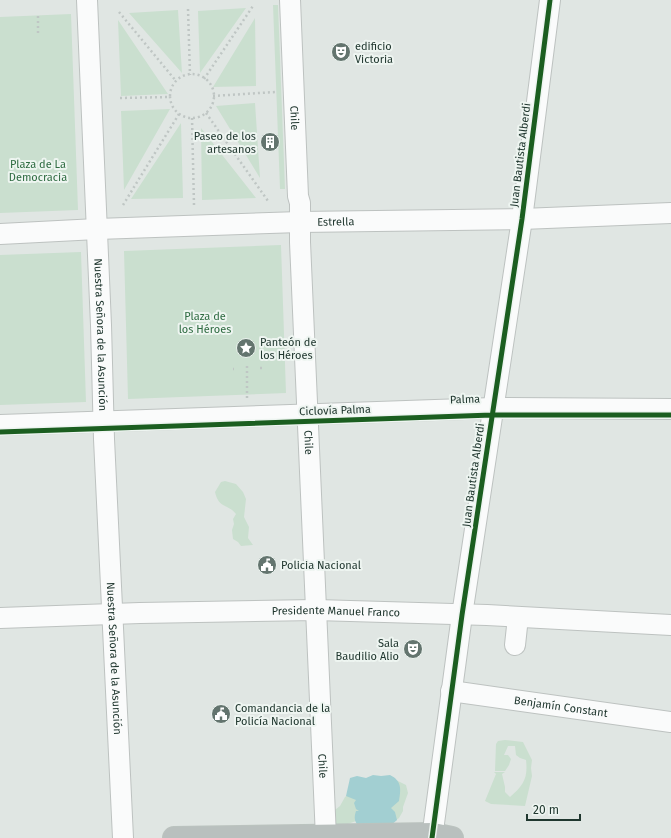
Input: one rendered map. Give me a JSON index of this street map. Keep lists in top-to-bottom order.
{
  "streets": {
    "street": [
      "Chile",
      "Juan Bautista Alberdi",
      "Estrella",
      "Nuestra Señora de la Asunción",
      "Palma",
      "Presidente Manuel Franco",
      "Benjamín Constant"
    ],
    "cycle path": ["Ciclovía Palma"]
  },
  "crossings": [
    ["Chile", "Estrella"],
    ["Chile", "Palma"],
    ["Chile", "Presidente Manuel Franco"],
    ["Juan Bautista Alberdi", "Estrella"],
    ["Juan Bautista Alberdi", "Palma"],
    ["Juan Bautista Alberdi", "Presidente Manuel Franco"],
    ["Juan Bautista Alberdi", "Benjamín Constant"],
    ["Estrella", "Nuestra Señora de la Asunción"],
    ["Nuestra Señora de la Asunción", "Palma"],
    ["Nuestra Señora de la Asunción", "Presidente Manuel Franco"]
  ],
  "parks": ["Plaza de La Democracia", "Plaza de los Héroes"],
  "places": {
    "theatre": ["edificio Victoria", "Sala Baudilio Alio"],
    "building": ["Paseo de los artesanos"],
    "place": ["Panteón de los Héroes"],
    "public building": ["Policia Nacional", "Comandancia de la Policía Nacional"]
  },
  "scale_bar": "20 m"
}
